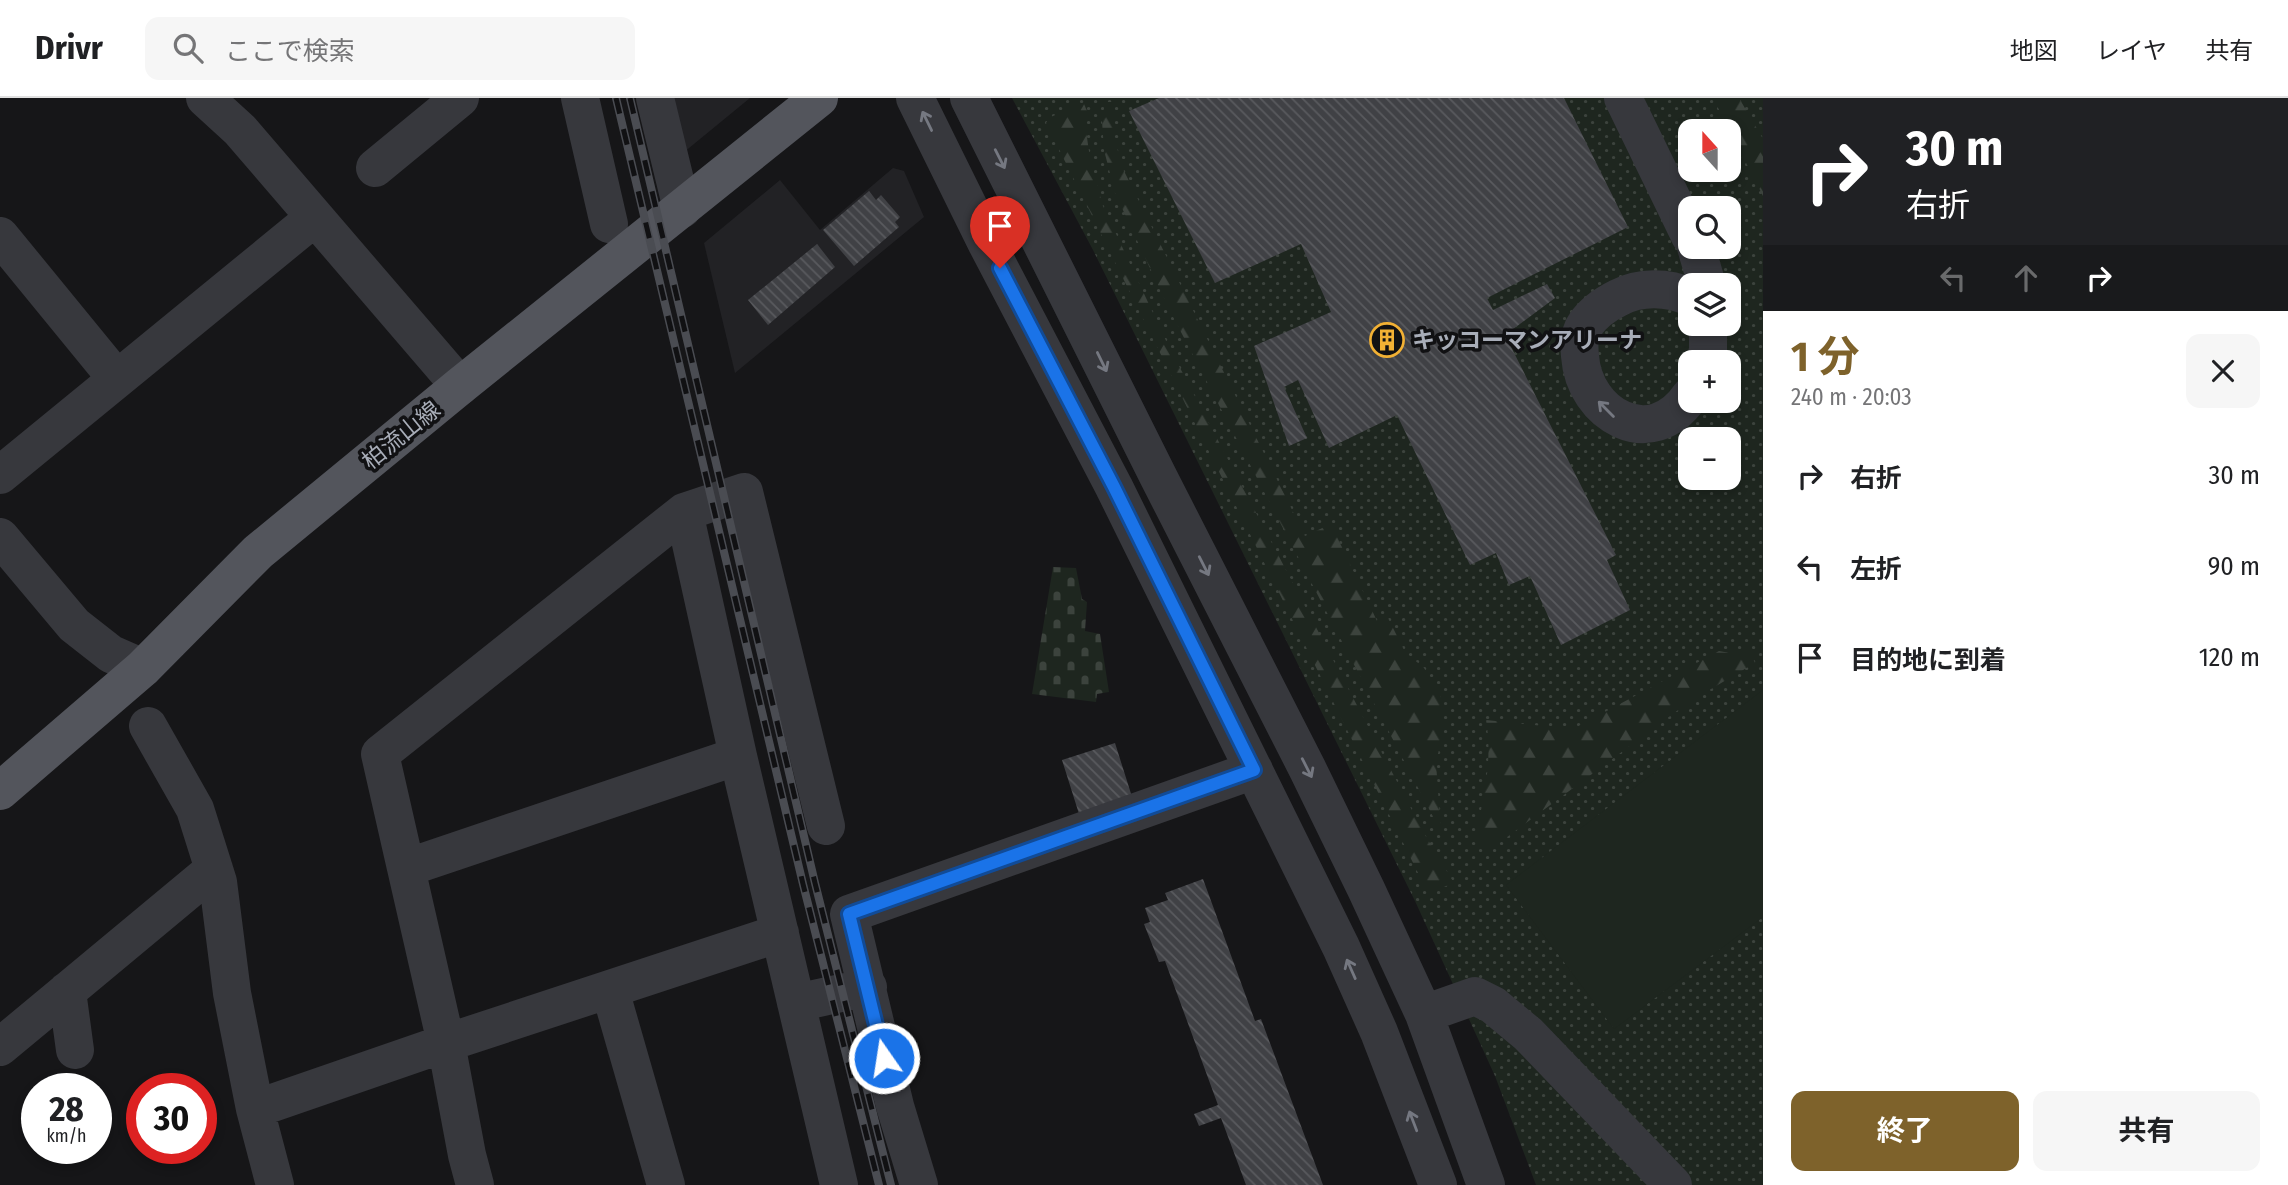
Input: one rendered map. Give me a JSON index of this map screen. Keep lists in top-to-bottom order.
{
  "streets": {
    "main road": ["柏流山線"]
  },
  "places": {
    "building": ["キッコーマンアリーナ"]
  },
  "north": "top",
  "page": {
    "header": "Drivr",
    "search": "ここで検索",
    "nav": ["地図", "レイヤ", "共有"],
    "turn": ["30 m", "右折"],
    "map_buttons": ["+", "−"],
    "heading": ["1 分", "240 m · 20:03"],
    "list": [
      {
        "name": "右折",
        "value": "30 m"
      },
      {
        "name": "左折",
        "value": "90 m"
      },
      {
        "name": "目的地に到着",
        "value": "120 m"
      }
    ],
    "speed": "28 km/h",
    "limit": "30",
    "buttons": ["終了", "共有"]
  }
}
